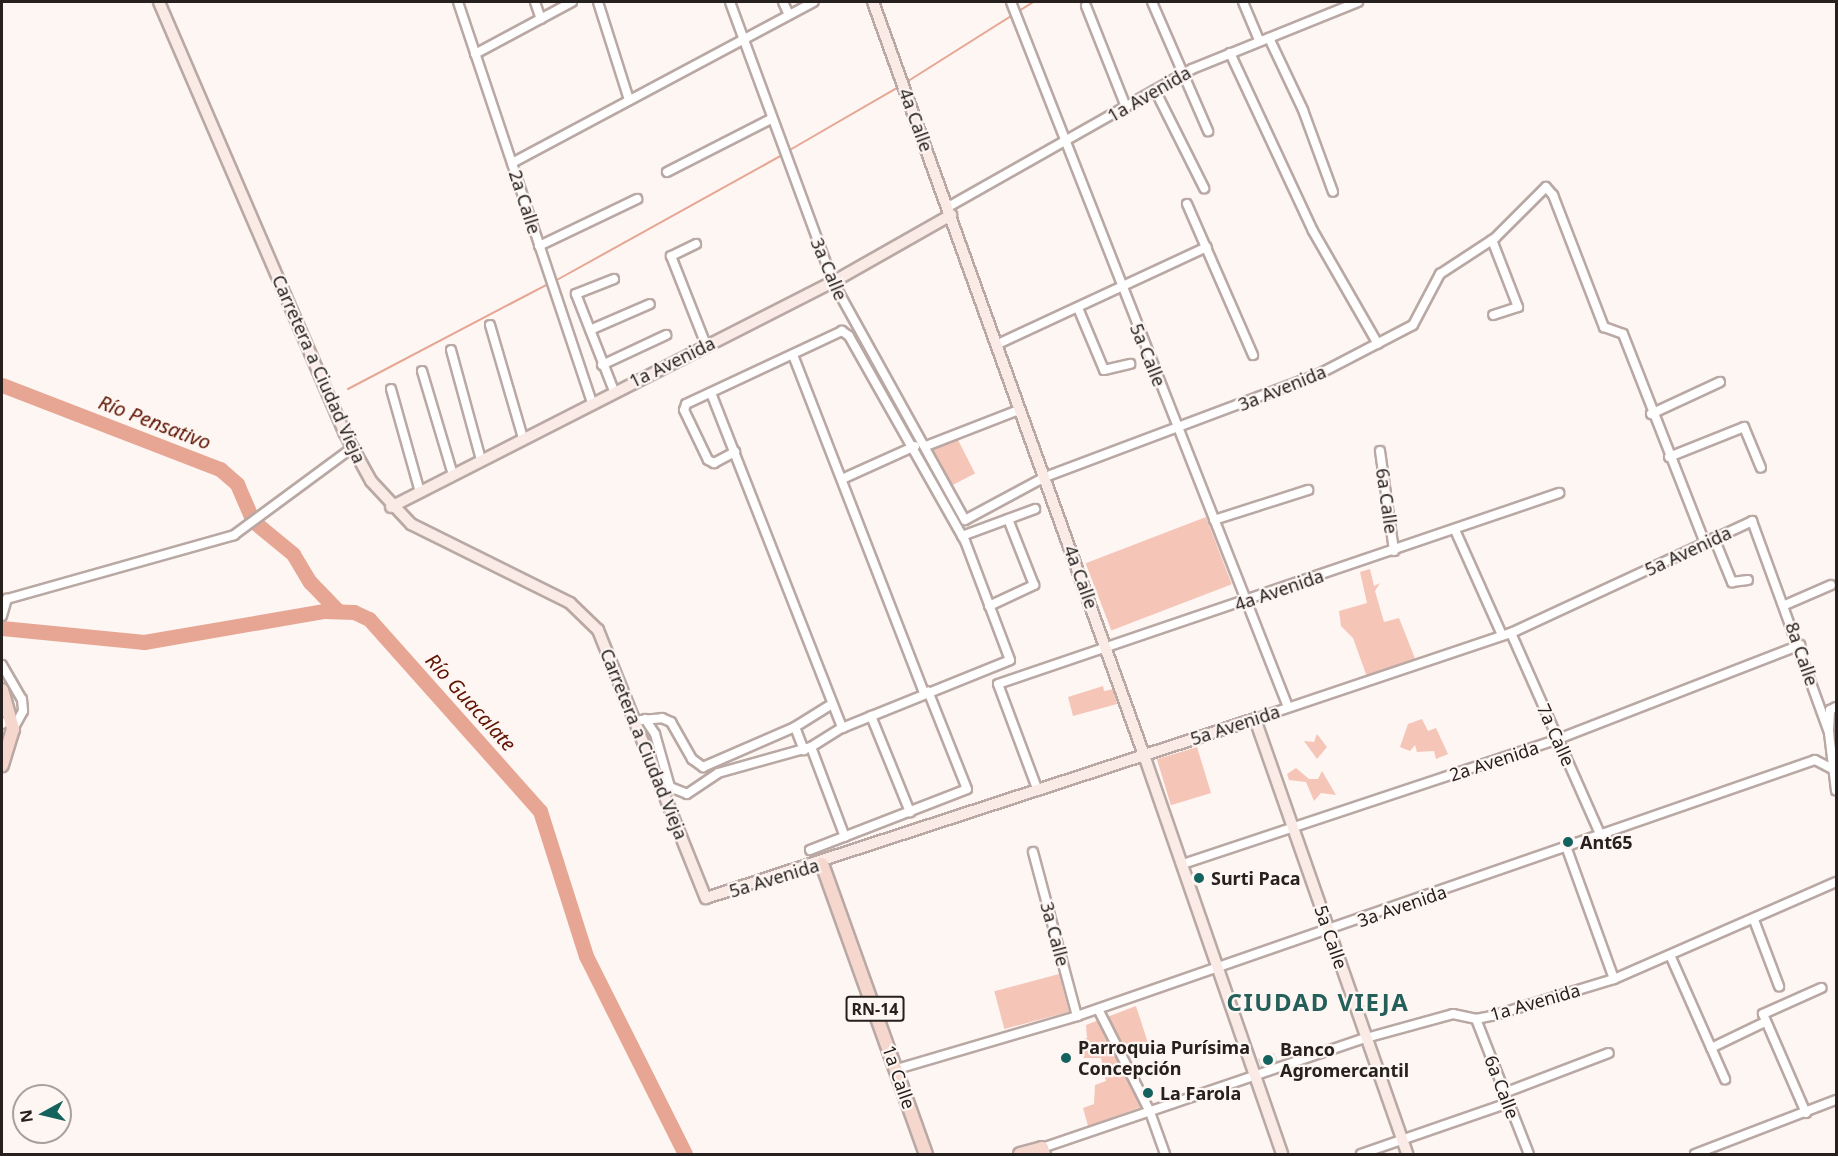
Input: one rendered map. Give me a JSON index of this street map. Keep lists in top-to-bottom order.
{
  "streets": {
    "main road": [
      "1a Avenida",
      "4a Calle",
      "5a Calle",
      "Carretera a Ciudad Vieja",
      "5a Avenida",
      "RN-14",
      "1a Calle"
    ],
    "street": [
      "2a Calle",
      "3a Calle",
      "3a Avenida",
      "6a Calle",
      "4a Avenida",
      "8a Calle",
      "7a Calle",
      "2a Avenida"
    ]
  },
  "crossings": [
    ["1a Avenida", "4a Calle"],
    ["1a Avenida", "2a Calle"],
    ["1a Avenida", "3a Calle"],
    ["1a Avenida", "5a Calle"],
    ["1a Avenida", "Carretera a Ciudad Vieja"],
    ["1a Avenida", "6a Calle"],
    ["4a Calle", "3a Avenida"],
    ["4a Calle", "5a Avenida"],
    ["4a Calle", "4a Avenida"],
    ["4a Calle", "2a Avenida"],
    ["3a Calle", "3a Avenida"],
    ["5a Calle", "3a Avenida"],
    ["5a Calle", "5a Avenida"],
    ["5a Calle", "4a Avenida"],
    ["5a Calle", "2a Avenida"],
    ["Carretera a Ciudad Vieja", "5a Avenida"],
    ["3a Avenida", "8a Calle"],
    ["3a Avenida", "7a Calle"],
    ["3a Avenida", "1a Calle"],
    ["6a Calle", "4a Avenida"],
    ["5a Avenida", "4a Avenida"],
    ["5a Avenida", "8a Calle"],
    ["5a Avenida", "7a Calle"],
    ["5a Avenida", "1a Calle"],
    ["8a Calle", "2a Avenida"],
    ["7a Calle", "2a Avenida"]
  ],
  "districts": ["CIUDAD VIEJA"],
  "water": ["Río Pensativo", "Río Guacalate"],
  "places": [
    "Ant65",
    "Surti Paca",
    "Parroquia Purísima Concepción",
    "Banco Agromercantil",
    "La Farola"
  ],
  "north": "left"
}
